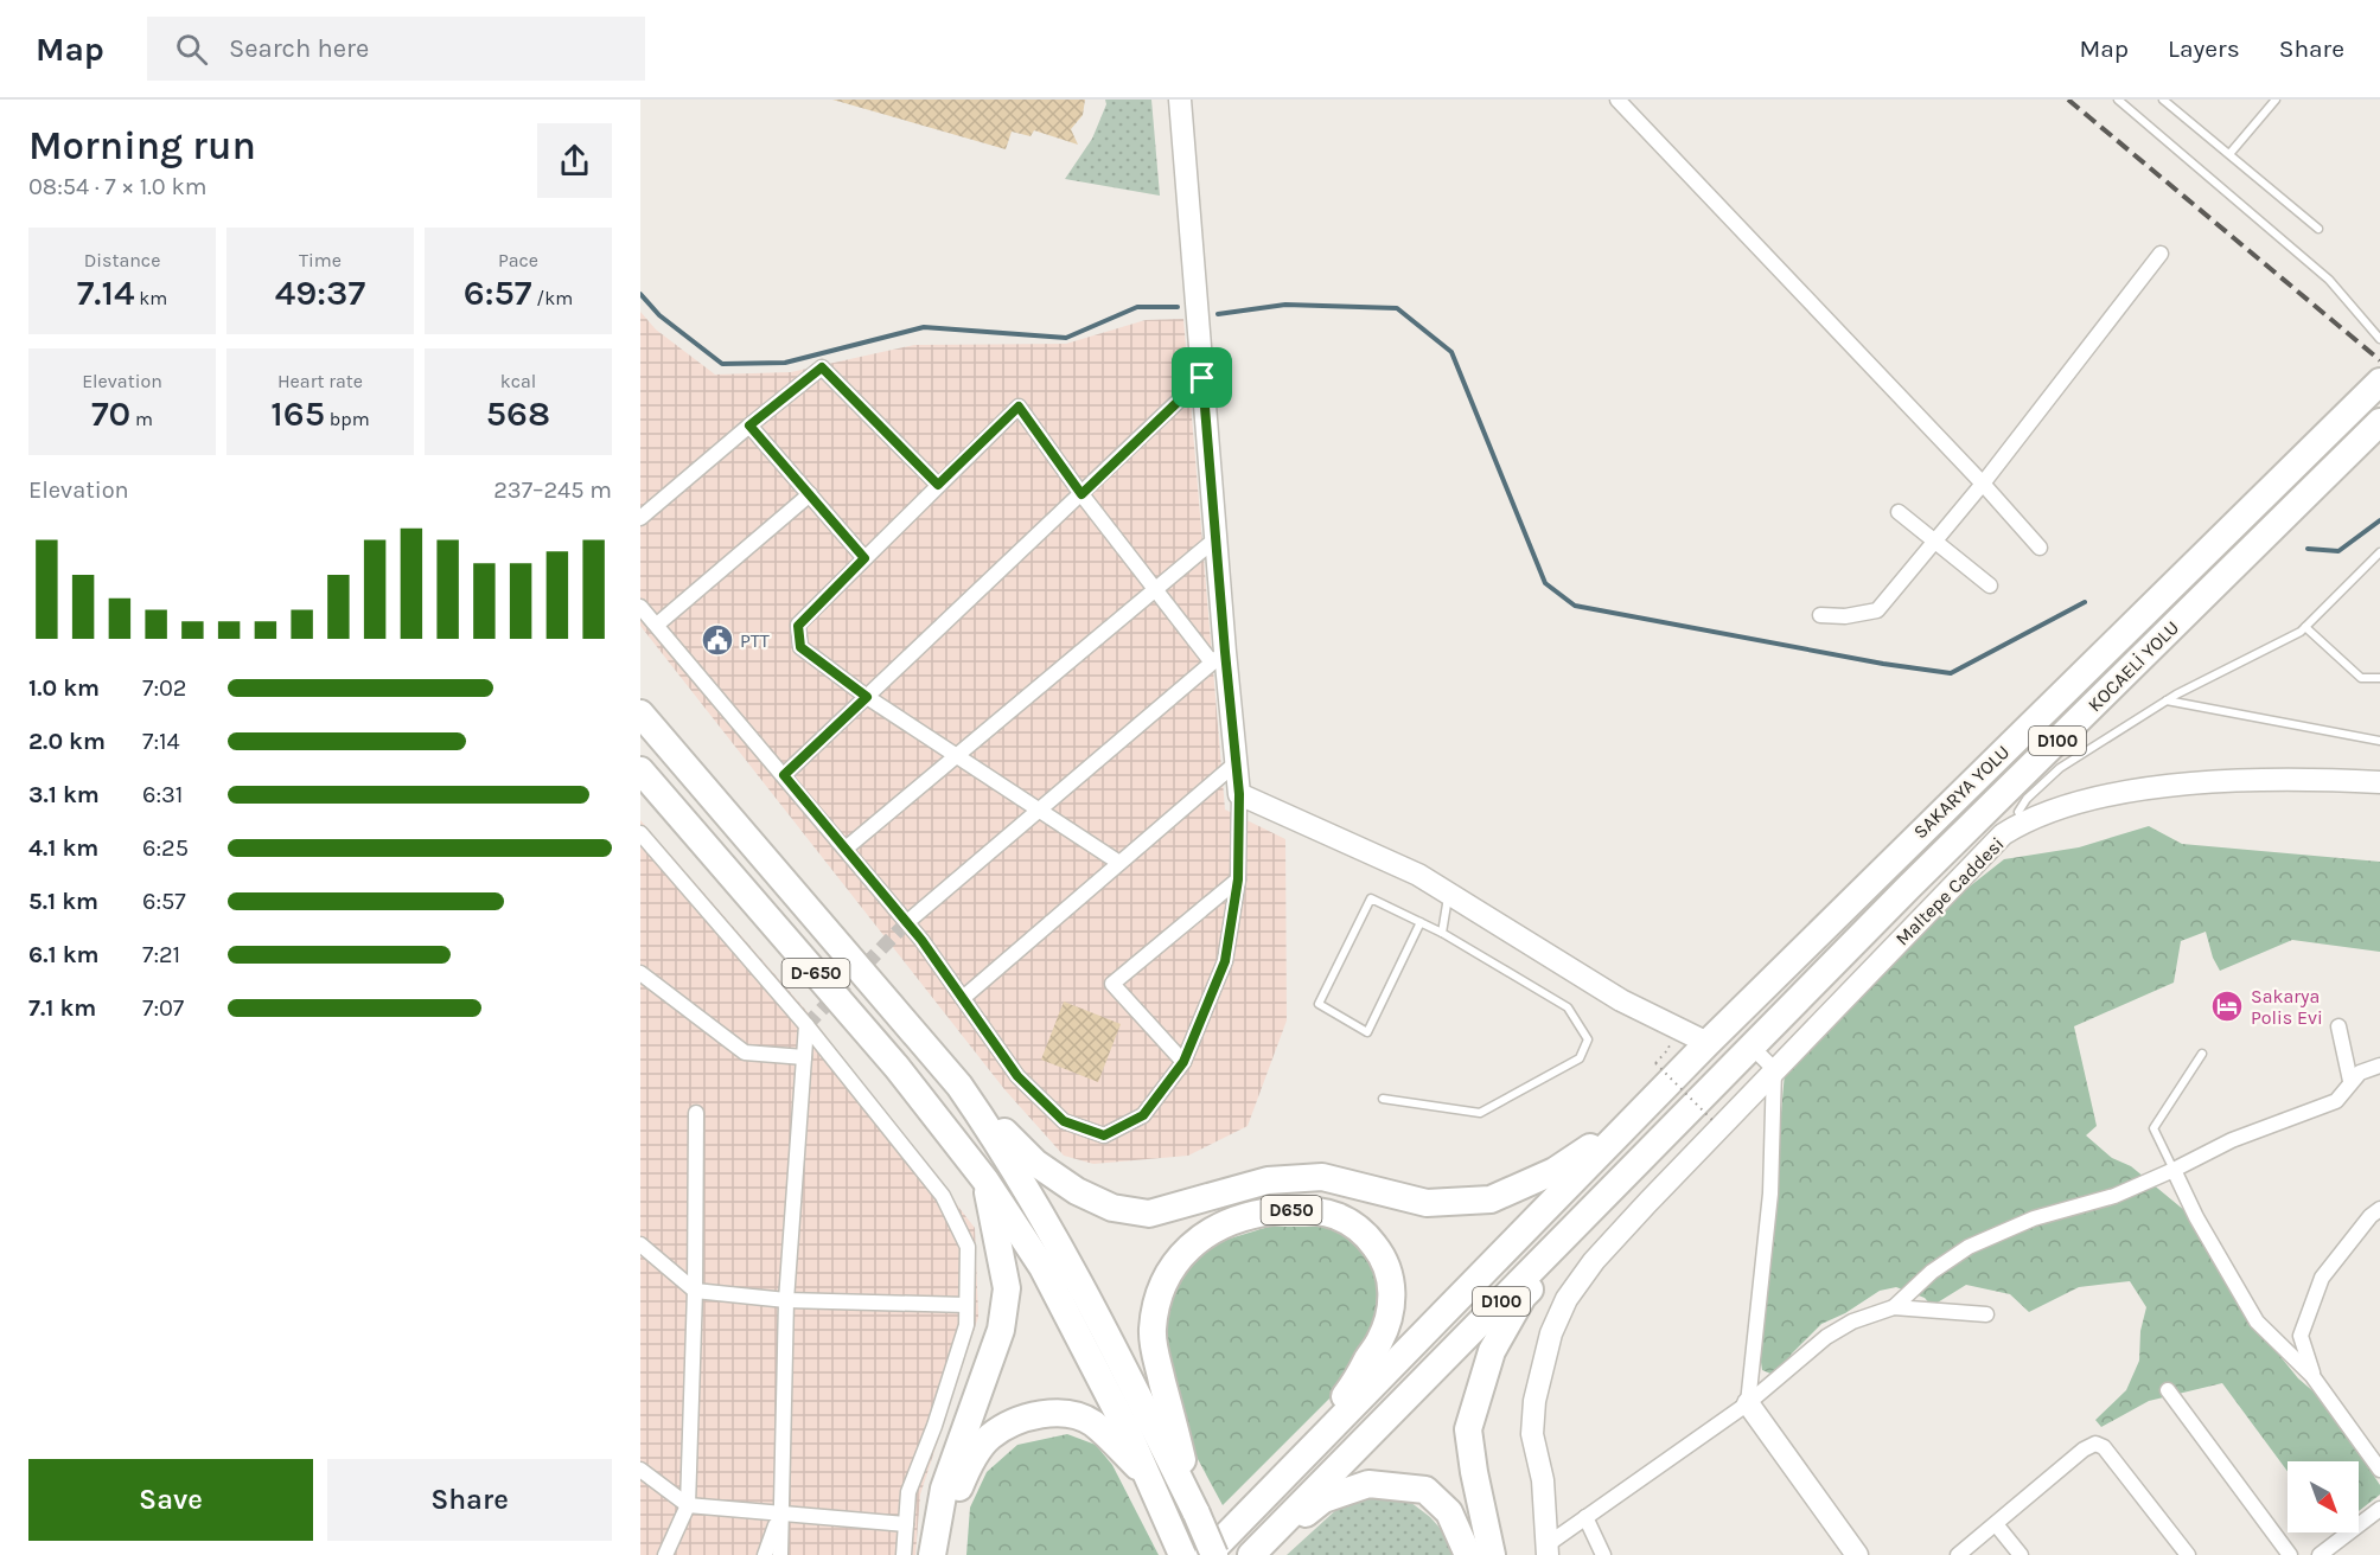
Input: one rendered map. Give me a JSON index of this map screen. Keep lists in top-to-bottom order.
{
  "streets": {
    "highway": [
      "KOCAELİ YOLU",
      "D100",
      "SAKARYA YOLU",
      "D-650",
      "D650"
    ],
    "street": ["Maltepe Caddesi"]
  },
  "crossings": [
    ["KOCAELİ YOLU", "D100"],
    ["D100", "SAKARYA YOLU"],
    ["D100", "D650"],
    ["SAKARYA YOLU", "D650"],
    ["D-650", "D650"]
  ],
  "places": {
    "public building": ["PTT"],
    "hotel": ["Sakarya Polis Evi"]
  },
  "north": "bottom right",
  "page": {
    "header": "Map",
    "search": "Search here",
    "nav": ["Map", "Layers", "Share"],
    "heading": ["Morning run", "08:54 · 7 × 1.0 km"],
    "stats": [
      ["Distance", "7.14 km"],
      ["Time", "49:37"],
      ["Pace", "6:57 /km"],
      ["Elevation", "70 m"],
      ["Heart rate", "165 bpm"],
      ["kcal", "568"]
    ],
    "chart": ["Elevation", "237–245 m"],
    "list": [
      {
        "name": "1.0 km",
        "note": "7:02"
      },
      {
        "name": "2.0 km",
        "note": "7:14"
      },
      {
        "name": "3.1 km",
        "note": "6:31"
      },
      {
        "name": "4.1 km",
        "note": "6:25"
      },
      {
        "name": "5.1 km",
        "note": "6:57"
      },
      {
        "name": "6.1 km",
        "note": "7:21"
      },
      {
        "name": "7.1 km",
        "note": "7:07"
      }
    ],
    "buttons": ["Save", "Share"]
  }
}
